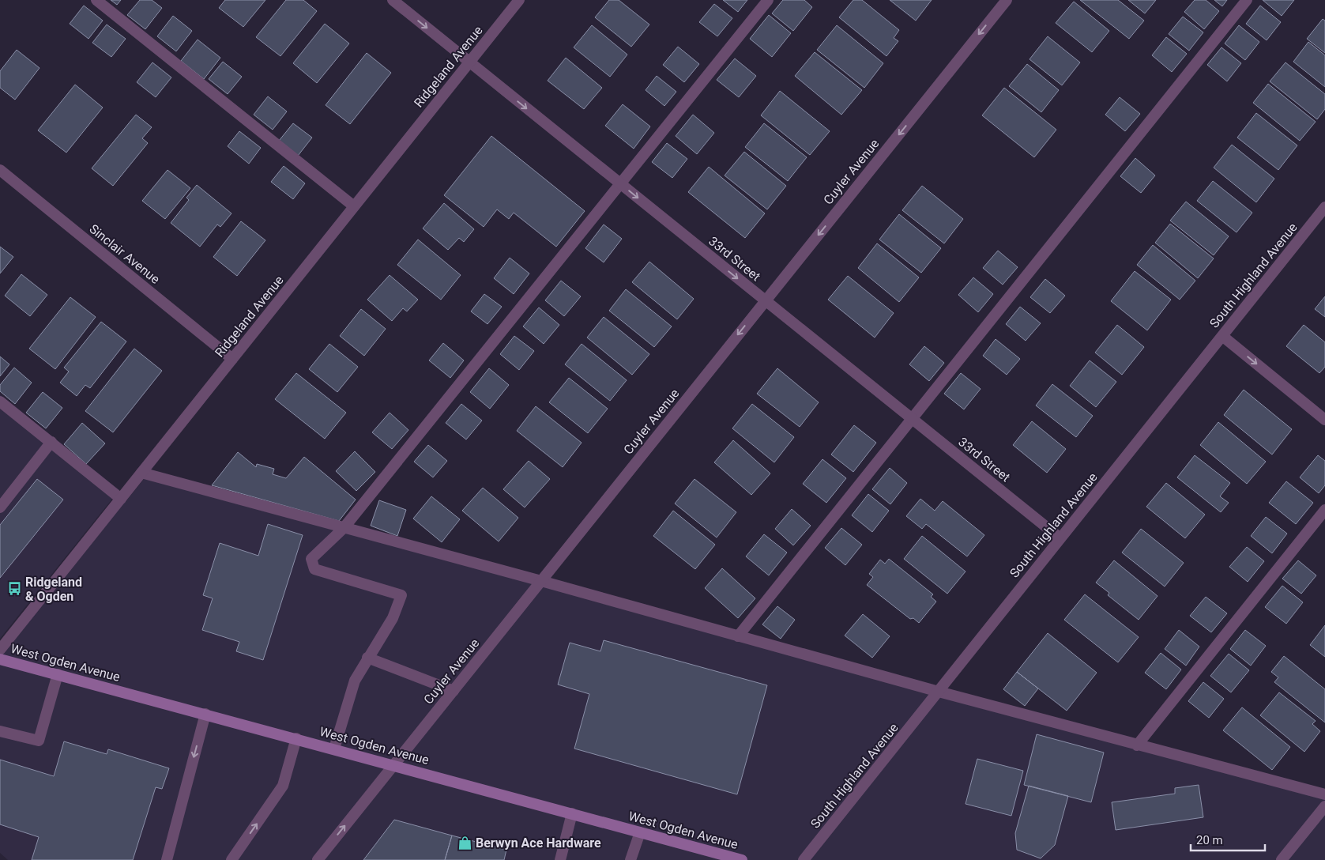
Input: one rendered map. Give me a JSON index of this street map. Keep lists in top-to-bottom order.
{
  "streets": {
    "main road": ["West Ogden Avenue"],
    "street": [
      "Ridgeland Avenue",
      "Cuyler Avenue",
      "Sinclair Avenue",
      "33rd Street",
      "South Highland Avenue"
    ]
  },
  "crossings": [
    ["Ridgeland Avenue", "Sinclair Avenue"],
    ["Ridgeland Avenue", "33rd Street"],
    ["Cuyler Avenue", "33rd Street"],
    ["Cuyler Avenue", "West Ogden Avenue"],
    ["33rd Street", "South Highland Avenue"]
  ],
  "one_way": ["33rd Street"],
  "places": {
    "bus stop": ["Ridgeland & Ogden"],
    "shop": ["Berwyn Ace Hardware"]
  },
  "scale_bar": "20 m"
}
